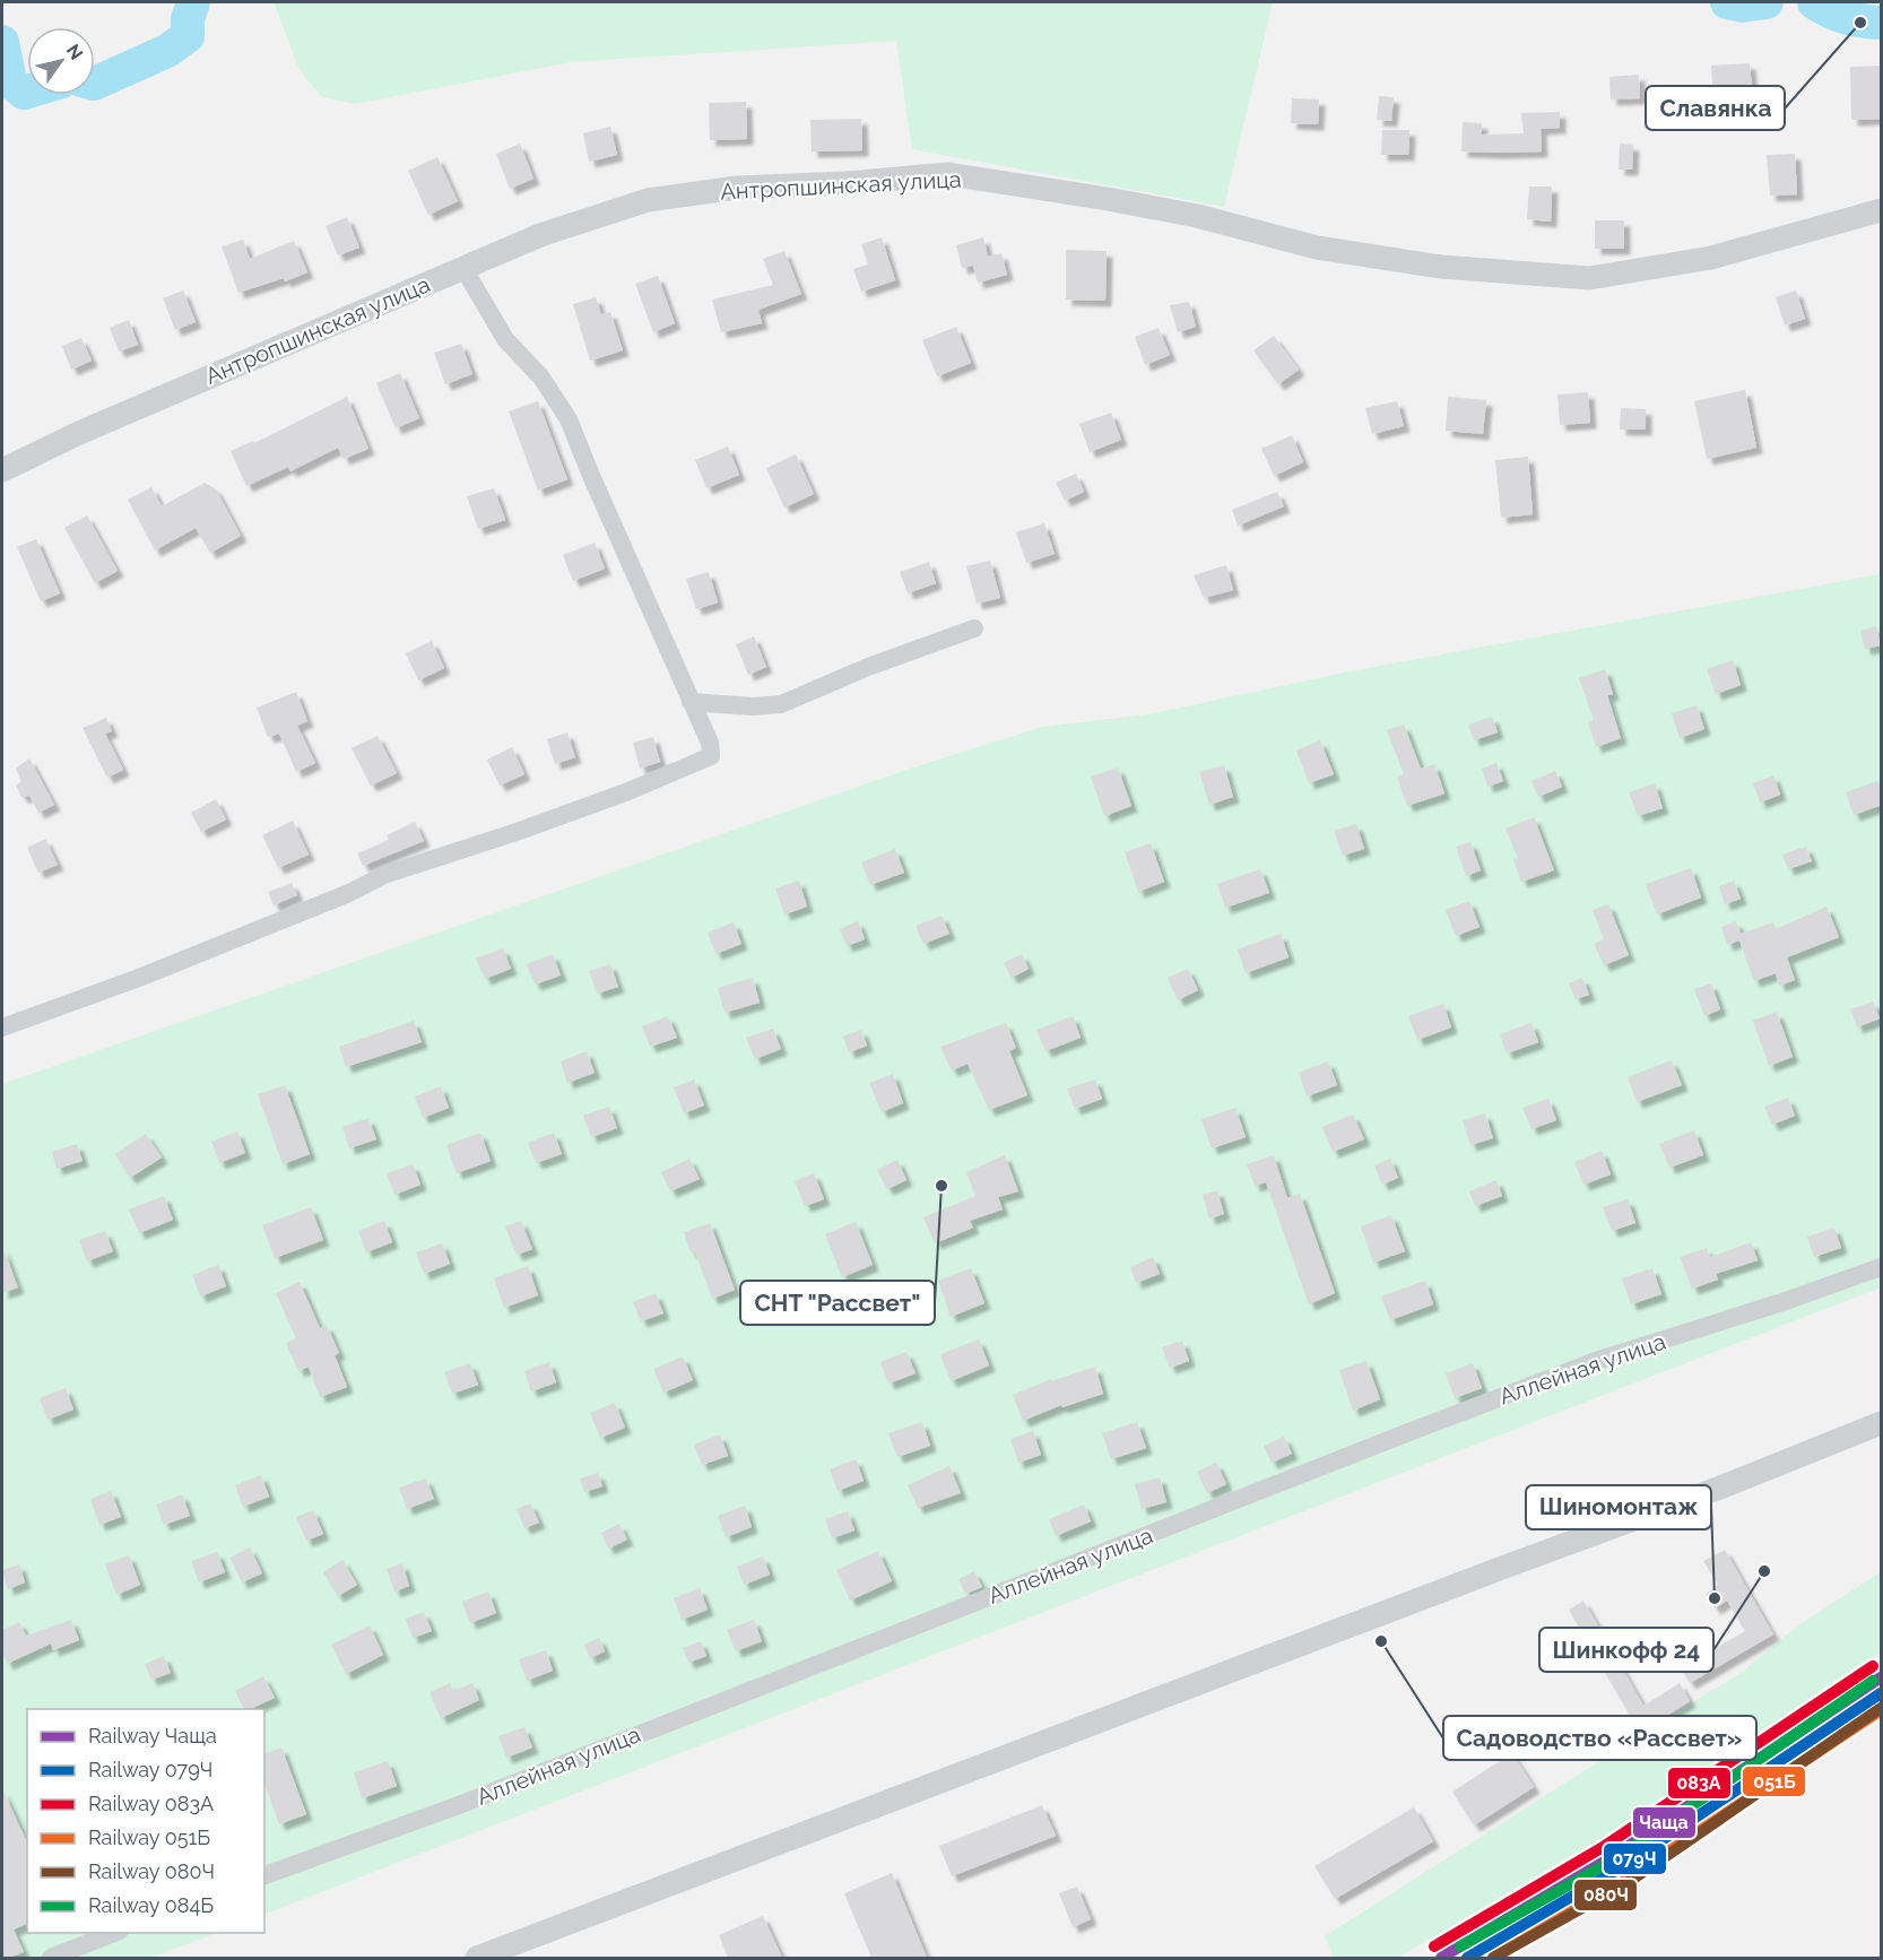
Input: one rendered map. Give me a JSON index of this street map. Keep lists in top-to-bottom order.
{
  "streets": {
    "street": ["Антропшинская улица", "Аллейная улица"]
  },
  "places": [
    "Славянка",
    "СНТ \"Рассвет\"",
    "Шинкофф 24",
    "Шиномонтаж",
    "Садоводство «Рассвет»"
  ],
  "lines": [
    "rail line 083А",
    "rail line Чаща",
    "rail line 084Б",
    "rail line 079Ч",
    "rail line 080Ч",
    "rail line 051Б"
  ],
  "legend": [
    "Railway Чаща",
    "Railway 079Ч",
    "Railway 083А",
    "Railway 051Б",
    "Railway 080Ч",
    "Railway 084Б"
  ],
  "north": "top right"
}
